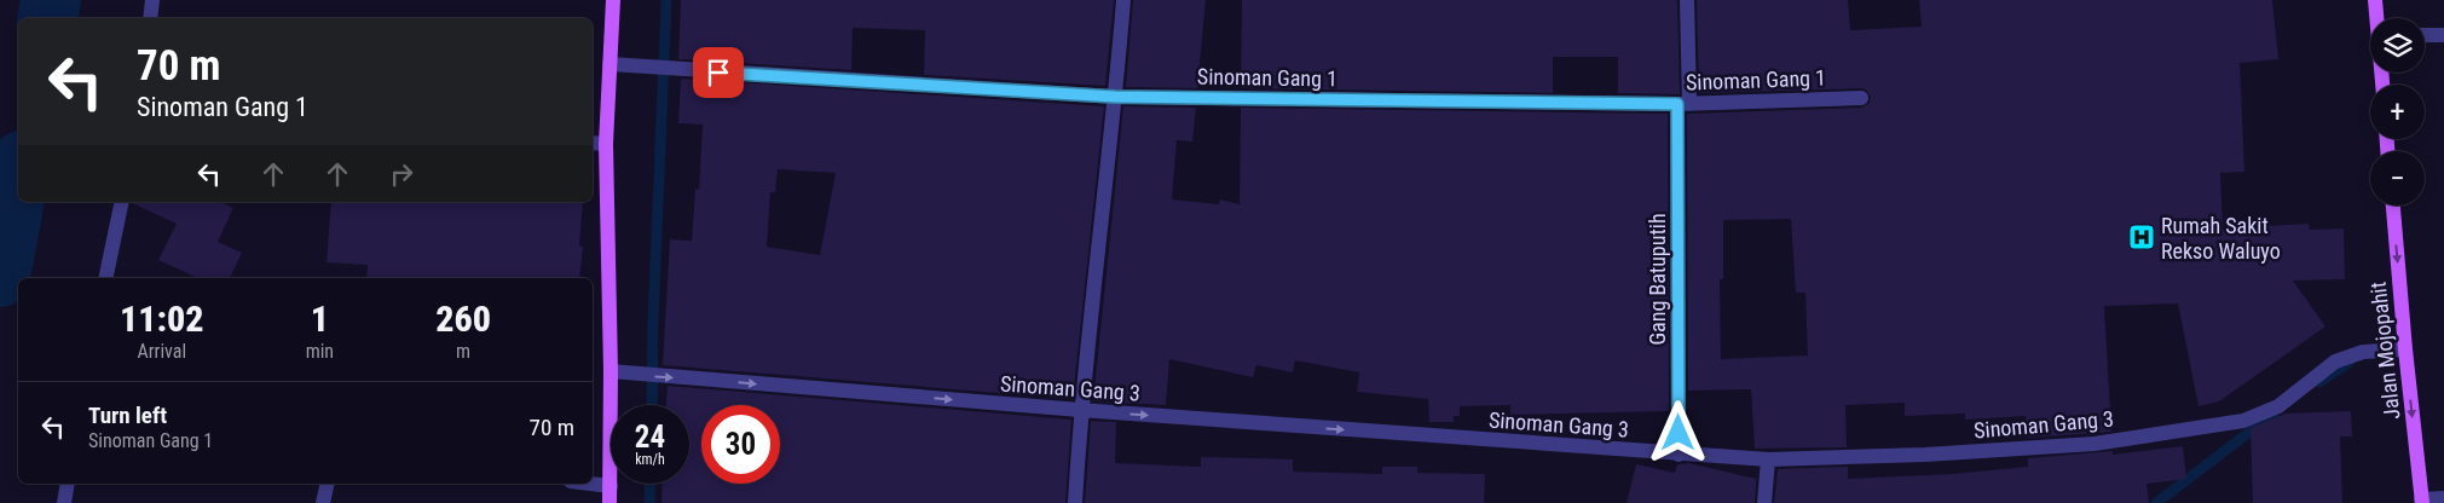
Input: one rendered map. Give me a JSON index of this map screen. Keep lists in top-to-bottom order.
{
  "streets": {
    "main road": ["Jalan Mojopahit"],
    "street": ["Sinoman Gang 1", "Gang Batuputih", "Sinoman Gang 3"]
  },
  "crossings": [
    ["Sinoman Gang 1", "Gang Batuputih"],
    ["Gang Batuputih", "Sinoman Gang 3"],
    ["Jalan Mojopahit", "Sinoman Gang 3"]
  ],
  "one_way": ["Jalan Mojopahit", "Sinoman Gang 3"],
  "places": {
    "hospital": ["Rumah Sakit Rekso Waluyo"]
  },
  "page": {
    "map_buttons": ["+", "−"],
    "turn": ["70 m", "Sinoman Gang 1"],
    "eta": [
      "11:02",
      "Arrival",
      "1",
      "min",
      "260",
      "m"
    ],
    "list": [
      {
        "name": "Turn left",
        "note": "Sinoman Gang 1",
        "value": "70 m"
      }
    ],
    "speed": "24 km/h",
    "limit": "30"
  }
}
